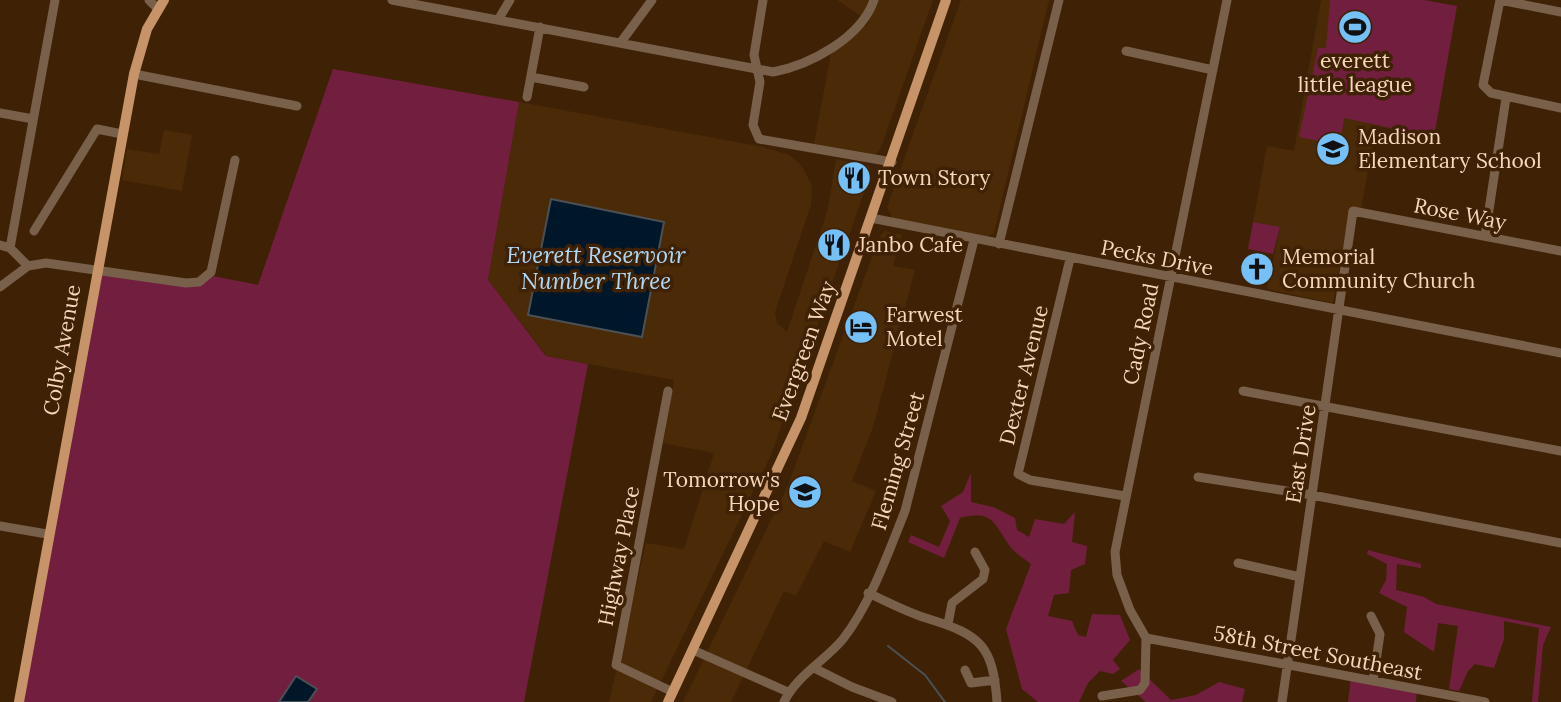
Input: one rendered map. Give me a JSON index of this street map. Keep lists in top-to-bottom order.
{
  "streets": {
    "main road": ["Colby Avenue", "Evergreen Way"],
    "street": [
      "Rose Way",
      "Pecks Drive",
      "Cady Road",
      "Dexter Avenue",
      "East Drive",
      "Fleming Street",
      "Highway Place",
      "58th Street Southeast"
    ]
  },
  "crossings": [
    ["Rose Way", "East Drive"],
    ["Pecks Drive", "Cady Road"],
    ["Pecks Drive", "Evergreen Way"],
    ["Pecks Drive", "Dexter Avenue"],
    ["Pecks Drive", "East Drive"],
    ["Pecks Drive", "Fleming Street"],
    ["Cady Road", "Dexter Avenue"],
    ["Cady Road", "58th Street Southeast"],
    ["Evergreen Way", "Highway Place"],
    ["East Drive", "58th Street Southeast"]
  ],
  "water": ["Everett Reservoir Number Three"],
  "places": {
    "sports": ["everett little league"],
    "school or university": ["Madison Elementary School", "Tomorrow's Hope"],
    "restaurant": ["Town Story", "Janbo Cafe"],
    "church": ["Memorial Community Church"],
    "hotel": ["Farwest Motel"]
  }
}
